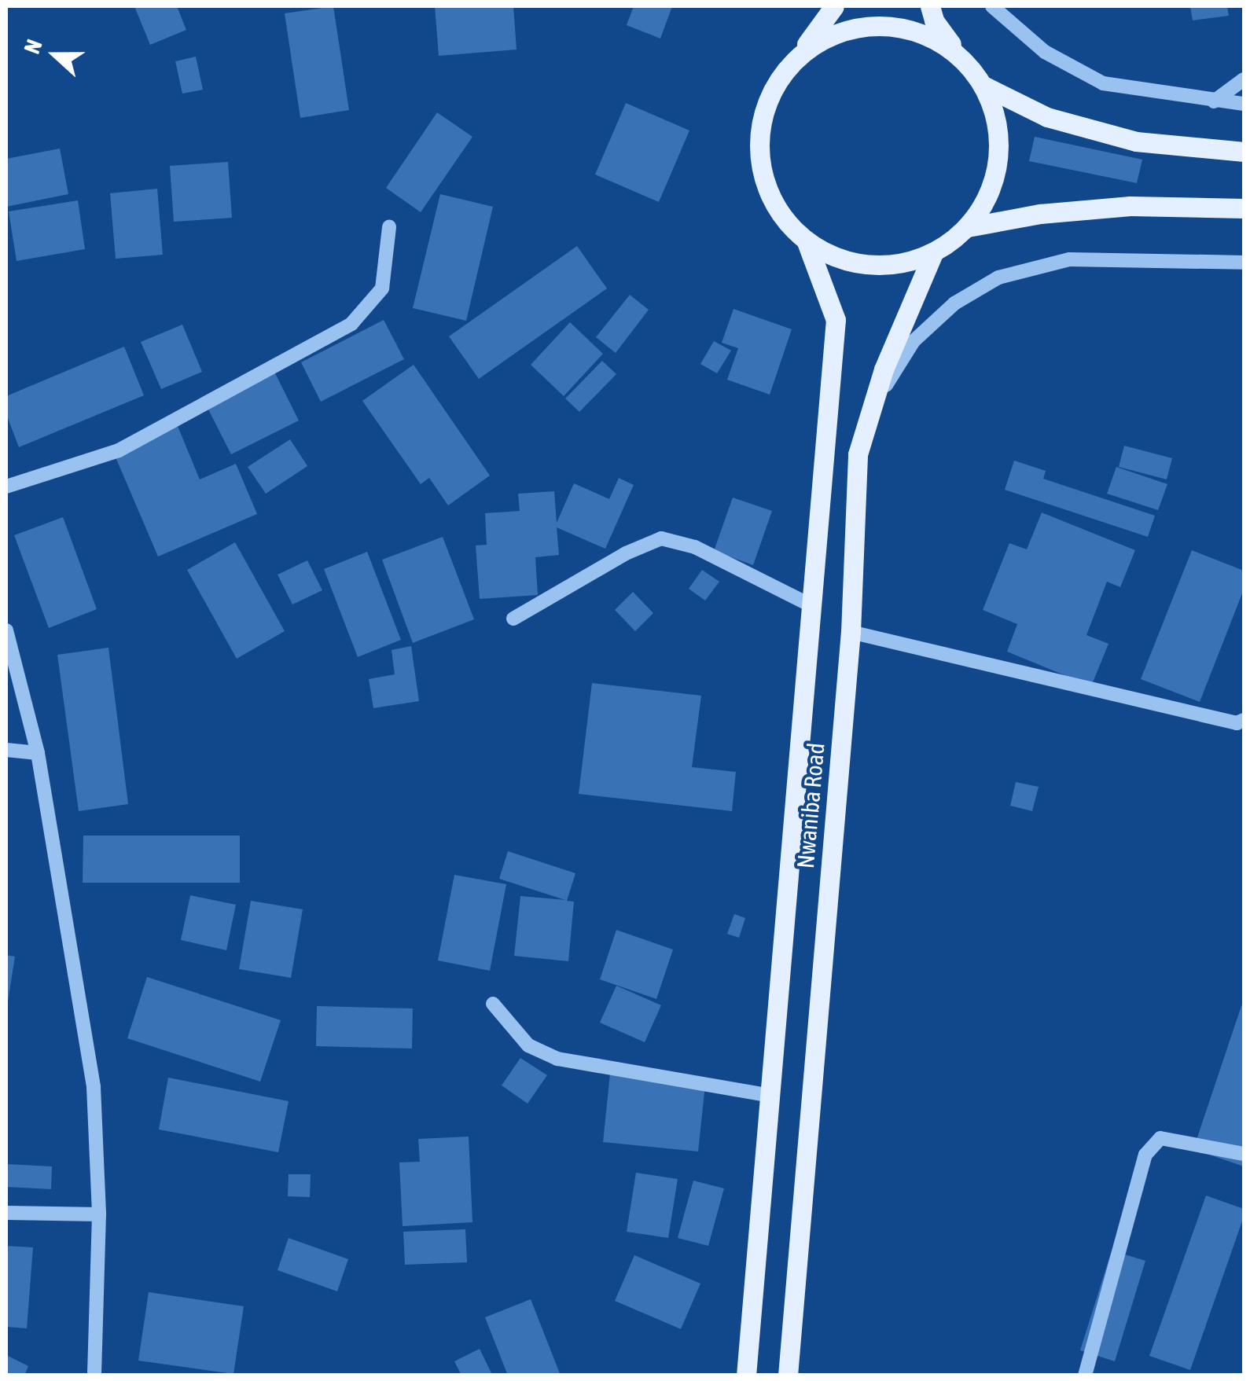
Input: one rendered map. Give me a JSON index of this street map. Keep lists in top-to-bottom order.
{
  "streets": {
    "main road": ["Nwaniba Road"]
  },
  "north": "left"
}
